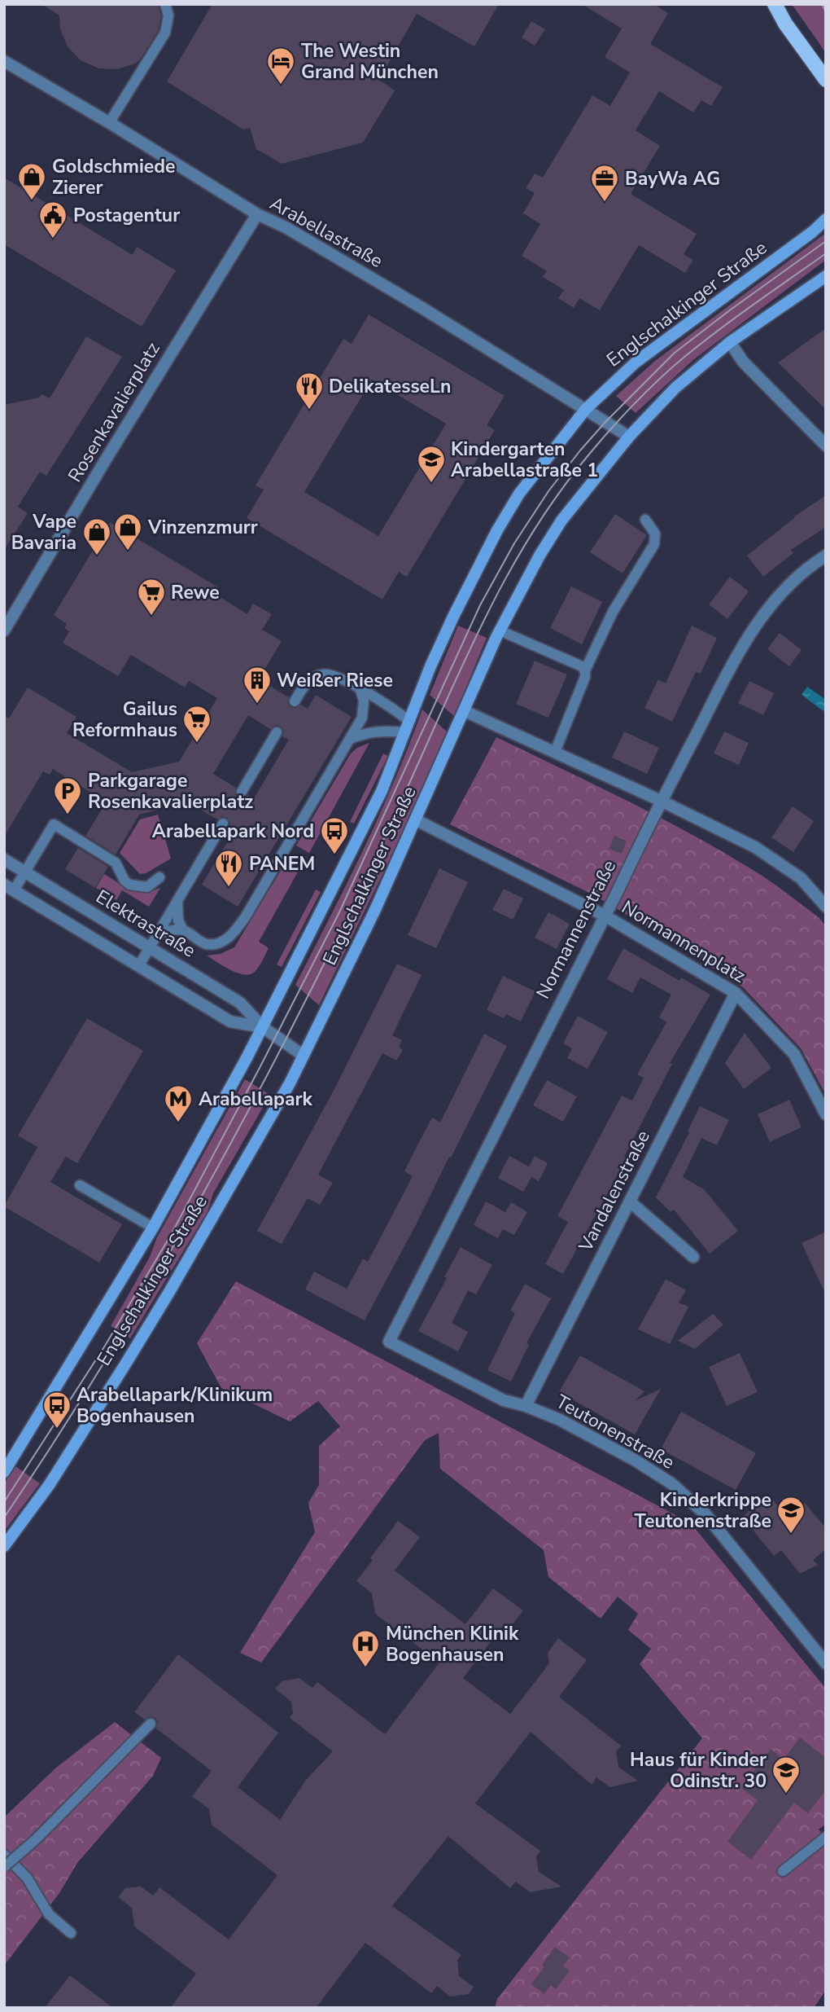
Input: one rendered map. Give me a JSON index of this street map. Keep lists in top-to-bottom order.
{
  "streets": {
    "main road": ["Englschalkinger Straße"],
    "street": [
      "Arabellastraße",
      "Rosenkavalierplatz",
      "Elektrastraße",
      "Normannenstraße",
      "Normannenplatz",
      "Vandalenstraße",
      "Teutonenstraße"
    ]
  },
  "crossings": [
    ["Arabellastraße", "Englschalkinger Straße"],
    ["Arabellastraße", "Rosenkavalierplatz"],
    ["Englschalkinger Straße", "Elektrastraße"],
    ["Englschalkinger Straße", "Normannenplatz"],
    ["Normannenstraße", "Normannenplatz"],
    ["Normannenstraße", "Teutonenstraße"],
    ["Normannenplatz", "Vandalenstraße"],
    ["Vandalenstraße", "Teutonenstraße"]
  ],
  "places": {
    "hotel": ["The Westin Grand München"],
    "shop": ["Goldschmiede Zierer", "Vinzenzmurr", "Vape Bavaria"],
    "office": ["BayWa AG"],
    "public building": ["Postagentur"],
    "restaurant": ["DelikatesseLn", "PANEM"],
    "school or university": ["Kindergarten Arabellastraße 1", "Kinderkrippe Teutonenstraße", "Haus für Kinder Odinstr. 30"],
    "supermarket": ["Rewe", "Gailus Reformhaus"],
    "building": ["Weißer Riese"],
    "parking": ["Parkgarage Rosenkavalierplatz"],
    "bus stop": ["Arabellapark Nord", "Arabellapark/Klinikum Bogenhausen"],
    "metro station": ["Arabellapark"],
    "hospital": ["München Klinik Bogenhausen"]
  }
}
